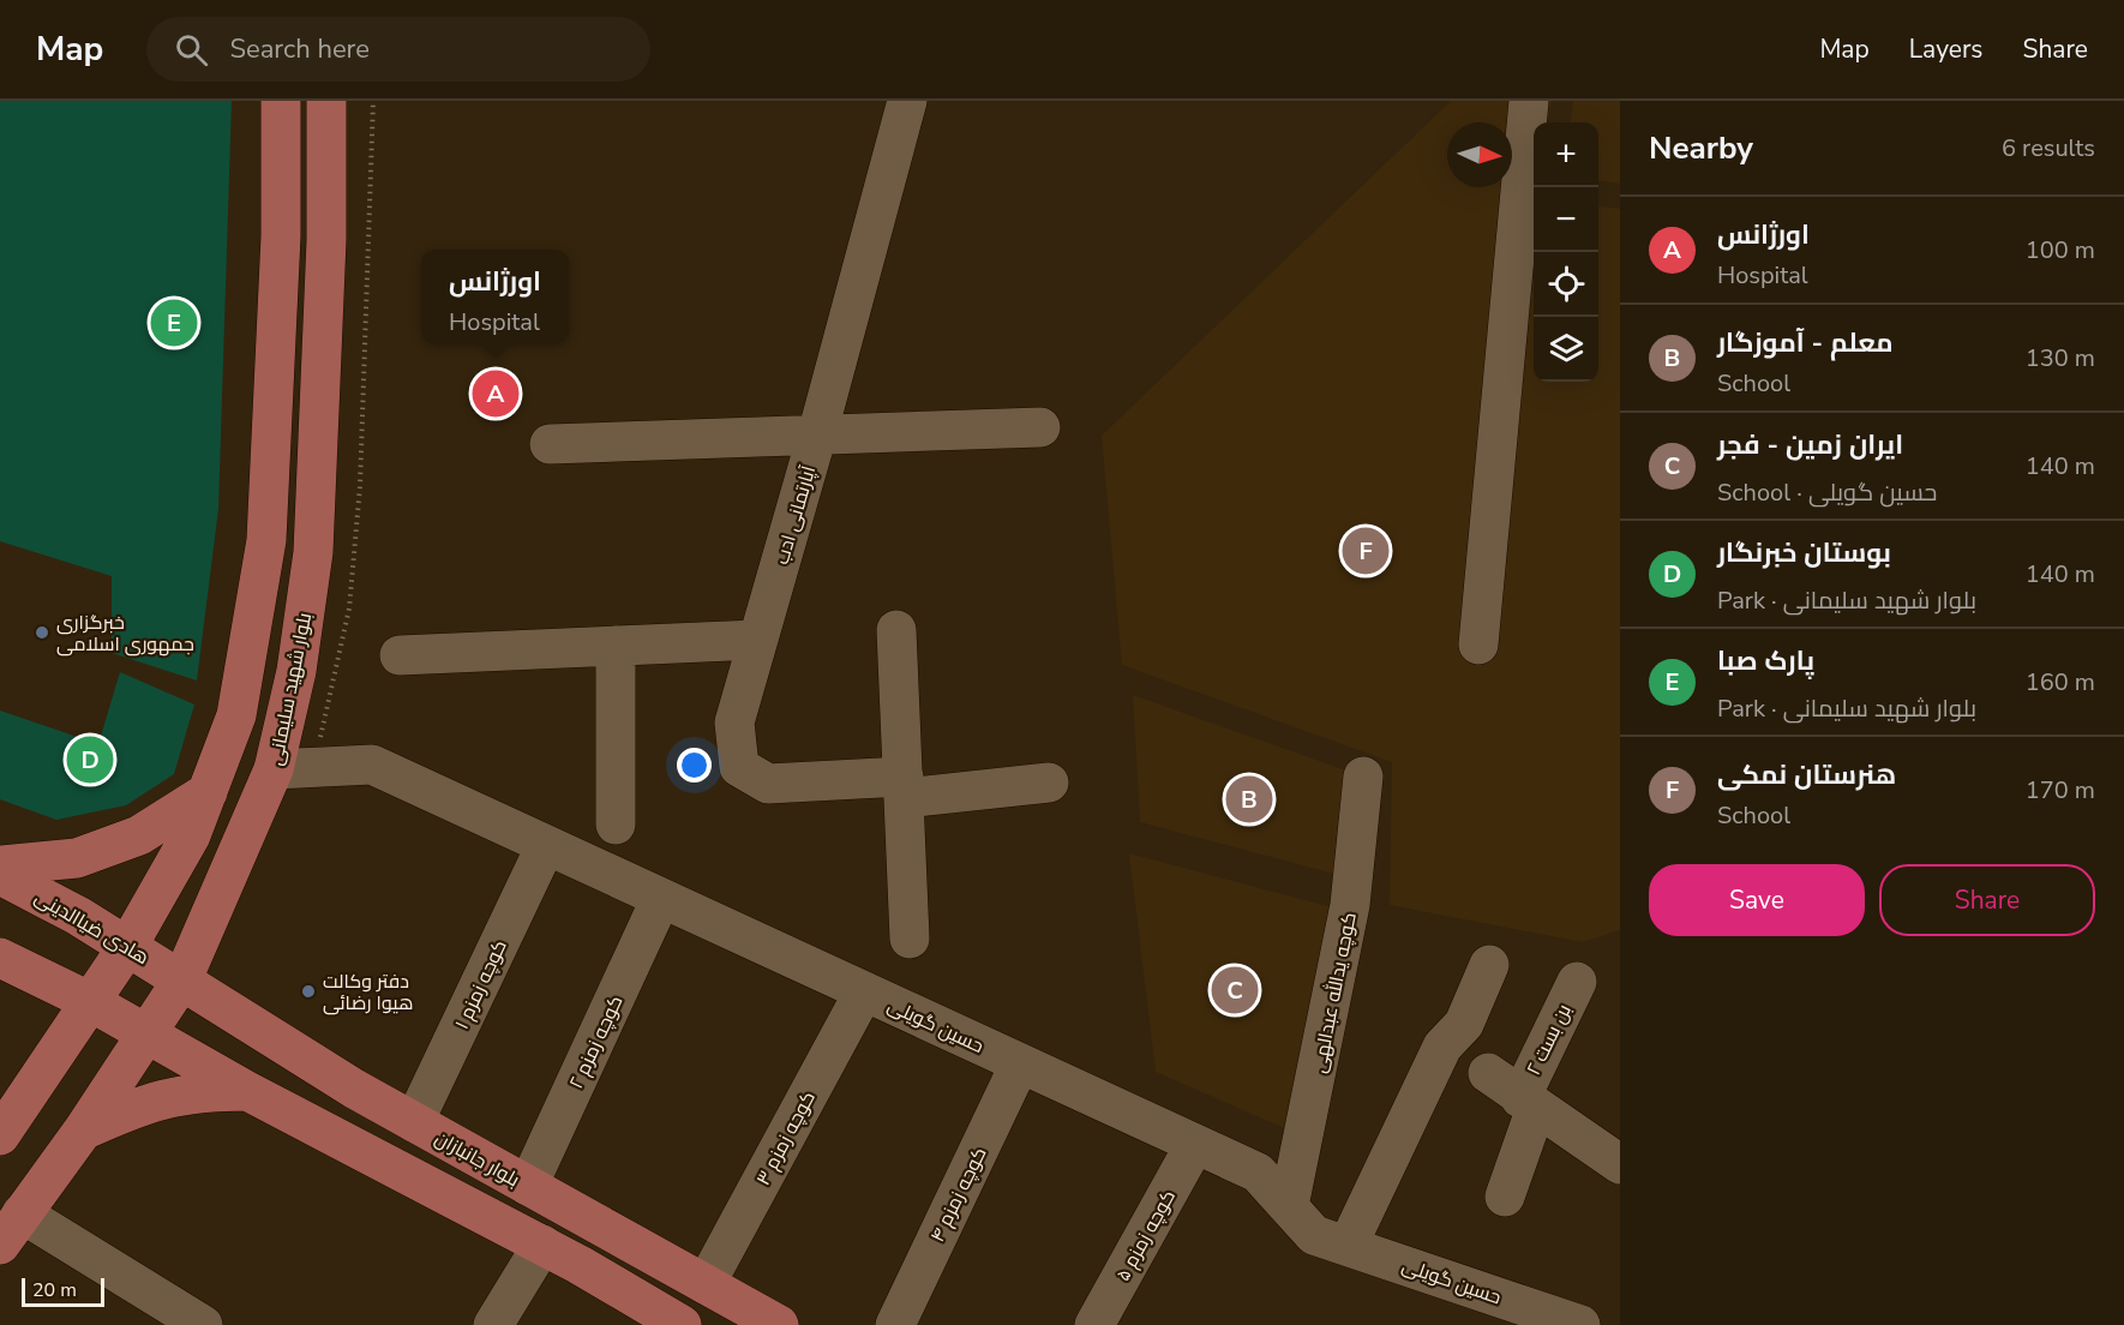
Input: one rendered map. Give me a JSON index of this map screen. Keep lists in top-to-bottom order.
{
  "streets": {
    "main road": ["بلوار شهید سلیمانی", "هادی ضیاالدینی", "بلوار جانبازان"],
    "street": [
      "آپارتمانی ادب",
      "کوچه زمزم ۱",
      "کوچه یدالله عبدالهی",
      "حسین گویلی",
      "بن بست ۲",
      "کوچه زمزم ۲",
      "کوچه زمزم ۳",
      "کوچه زمزم ۴",
      "کوچه زمزم ۵"
    ]
  },
  "crossings": [
    ["بلوار شهید سلیمانی", "هادی ضیاالدینی"],
    ["بلوار شهید سلیمانی", "حسین گویلی"],
    ["بلوار شهید سلیمانی", "بلوار جانبازان"],
    ["هادی ضیاالدینی", "بلوار جانبازان"],
    ["کوچه زمزم ۱", "حسین گویلی"],
    ["کوچه زمزم ۱", "بلوار جانبازان"],
    ["کوچه یدالله عبدالهی", "حسین گویلی"],
    ["حسین گویلی", "کوچه زمزم ۲"],
    ["حسین گویلی", "کوچه زمزم ۳"],
    ["حسین گویلی", "کوچه زمزم ۴"],
    ["حسین گویلی", "کوچه زمزم ۵"],
    ["کوچه زمزم ۲", "بلوار جانبازان"],
    ["کوچه زمزم ۳", "بلوار جانبازان"]
  ],
  "places": ["خبرگزاری جمهوری اسلامی", "دفتر وکالت هیوا رضائی"],
  "scale_bar": "20 m",
  "north": "right",
  "page": {
    "header": "Map",
    "search": "Search here",
    "nav": ["Map", "Layers", "Share"],
    "heading": ["Nearby", "6 results"],
    "map_buttons": ["+", "−"],
    "list": [
      {
        "mark": "A",
        "name": "اورژانس",
        "note": "Hospital",
        "value": "100 m"
      },
      {
        "mark": "B",
        "name": "معلم - آموزگار",
        "note": "School",
        "value": "130 m"
      },
      {
        "mark": "C",
        "name": "ایران زمین - فجر",
        "note": "School · حسین گویلی",
        "value": "140 m"
      },
      {
        "mark": "D",
        "name": "بوستان خبرنگار",
        "note": "Park · بلوار شهید سلیمانی",
        "value": "140 m"
      },
      {
        "mark": "E",
        "name": "پارک صبا",
        "note": "Park · بلوار شهید سلیمانی",
        "value": "160 m"
      },
      {
        "mark": "F",
        "name": "هنرستان نمکی",
        "note": "School",
        "value": "170 m"
      }
    ],
    "popup": ["اورژانس", "Hospital"],
    "pins": [
      "E",
      "A",
      "F",
      "D",
      "B",
      "C"
    ],
    "buttons": ["Save", "Share"],
    "scale": "20 m"
  }
}
